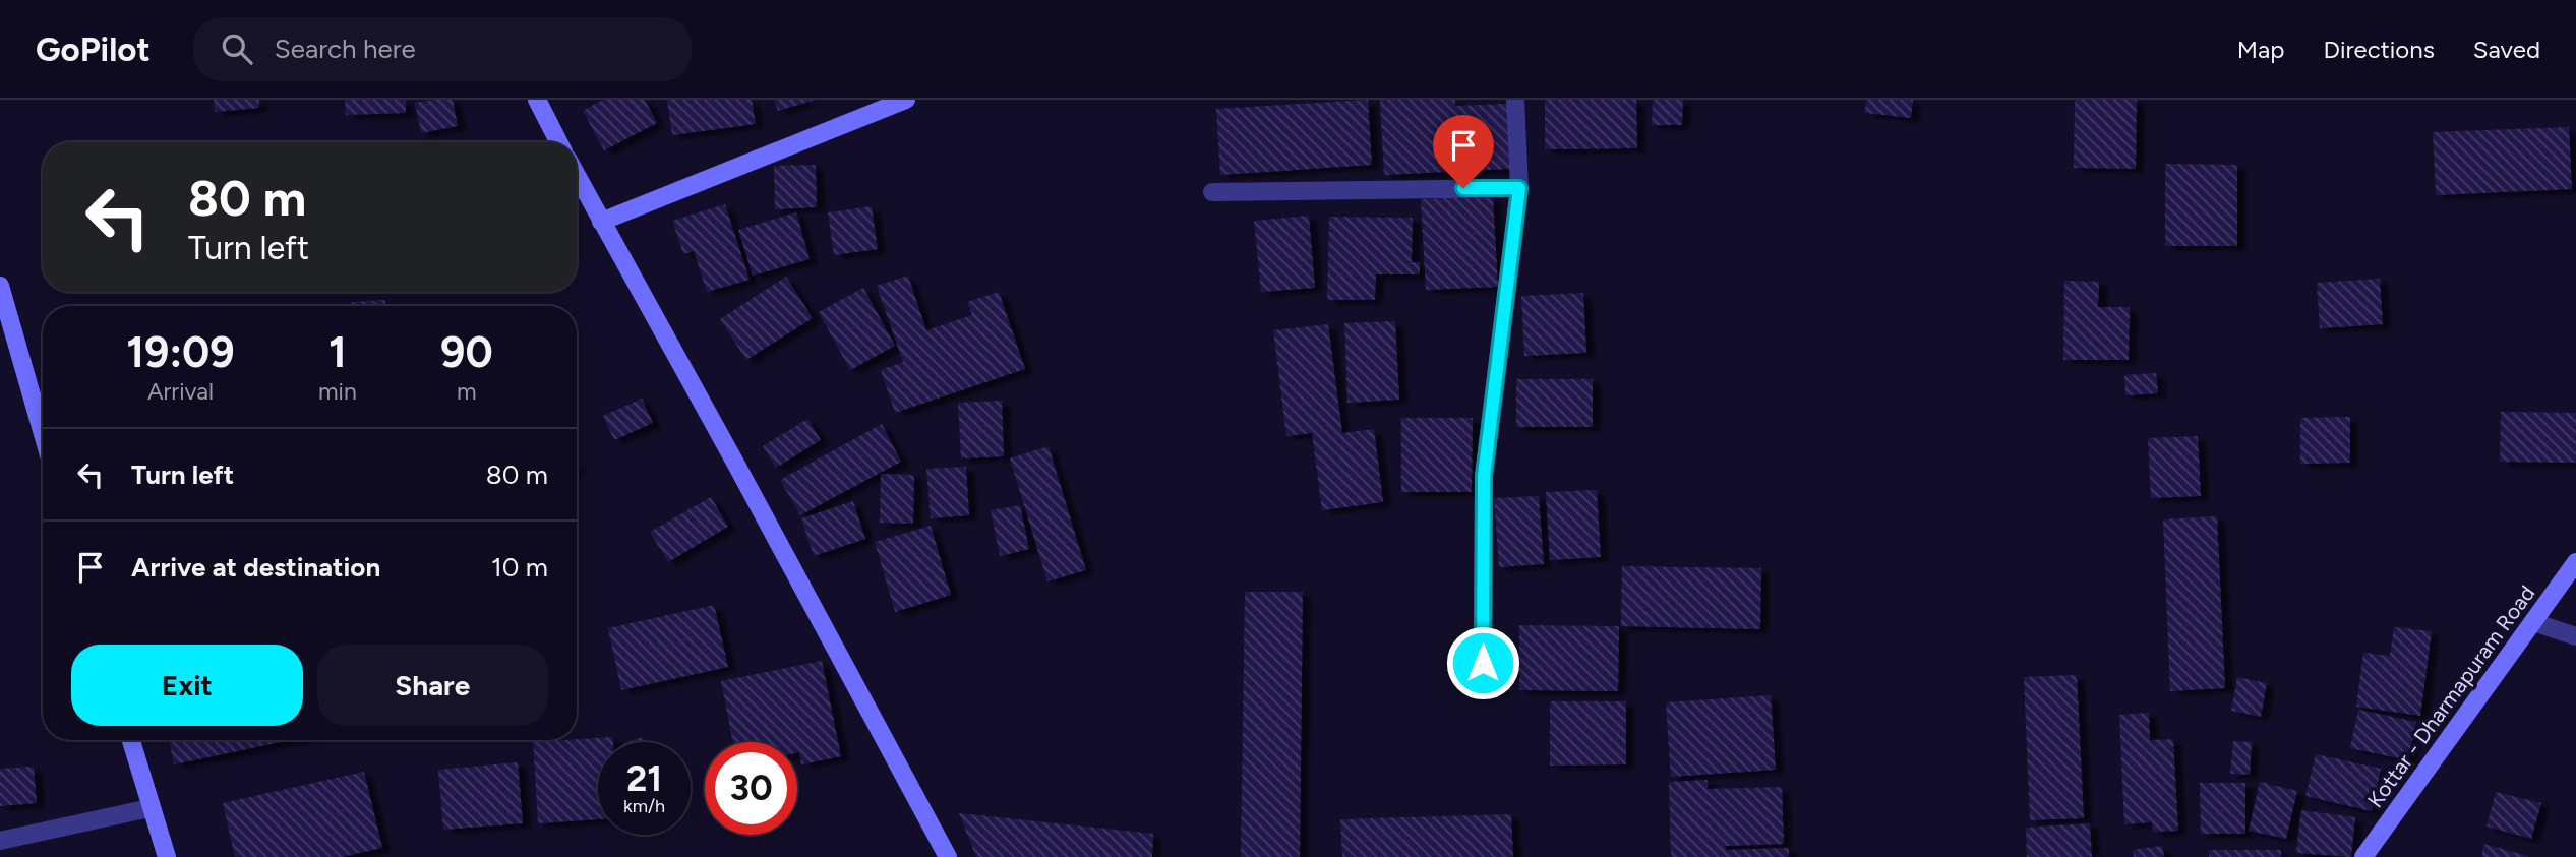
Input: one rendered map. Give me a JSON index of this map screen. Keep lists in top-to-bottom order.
{
  "streets": {
    "street": ["Kottar - Dharmapuram Road"]
  },
  "page": {
    "header": "GoPilot",
    "search": "Search here",
    "nav": ["Map", "Directions", "Saved"],
    "turn": ["80 m", "Turn left"],
    "eta": [
      "19:09",
      "Arrival",
      "1",
      "min",
      "90",
      "m"
    ],
    "list": [
      {
        "name": "Turn left",
        "value": "80 m"
      },
      {
        "name": "Arrive at destination",
        "value": "10 m"
      }
    ],
    "buttons": ["Exit", "Share"],
    "speed": "21 km/h",
    "limit": "30"
  }
}
